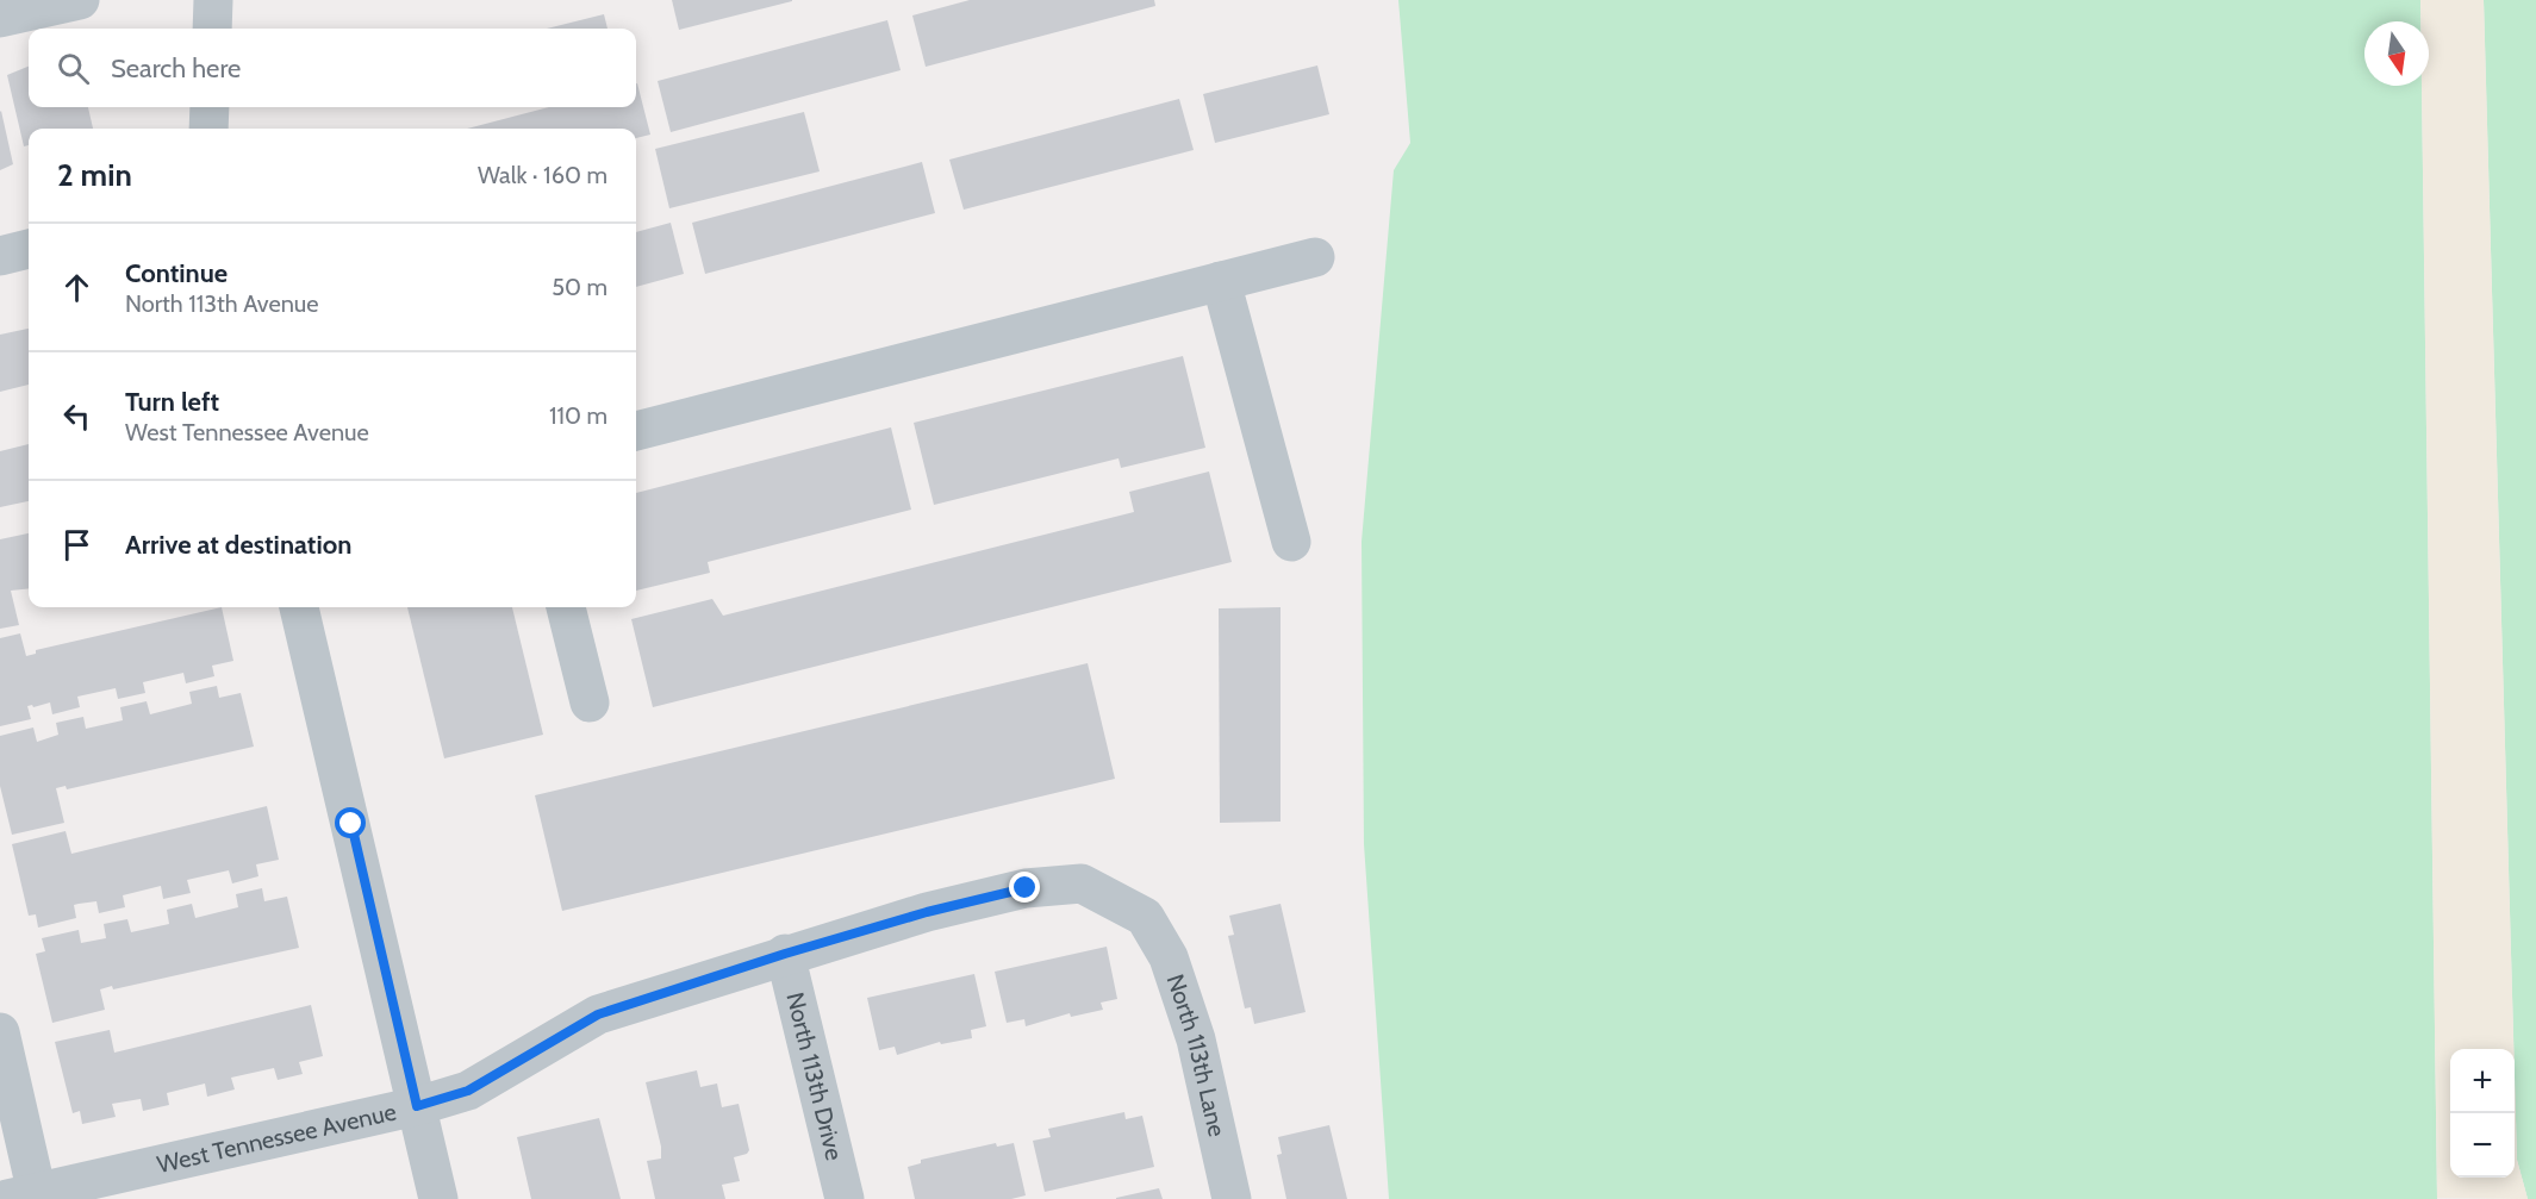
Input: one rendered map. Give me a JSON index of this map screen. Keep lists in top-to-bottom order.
{
  "streets": {
    "street": ["North 113th Lane", "North 113th Drive", "West Tennessee Avenue"]
  },
  "crossings": [
    ["North 113th Lane", "West Tennessee Avenue"],
    ["North 113th Drive", "West Tennessee Avenue"]
  ],
  "north": "bottom",
  "page": {
    "search": "Search here",
    "heading": ["2 min", "Walk · 160 m"],
    "list": [
      ["Continue", "North 113th Avenue", "50 m"],
      ["Turn left", "West Tennessee Avenue", "110 m"],
      "Arrive at destination"
    ],
    "map_buttons": ["+", "−"]
  }
}
